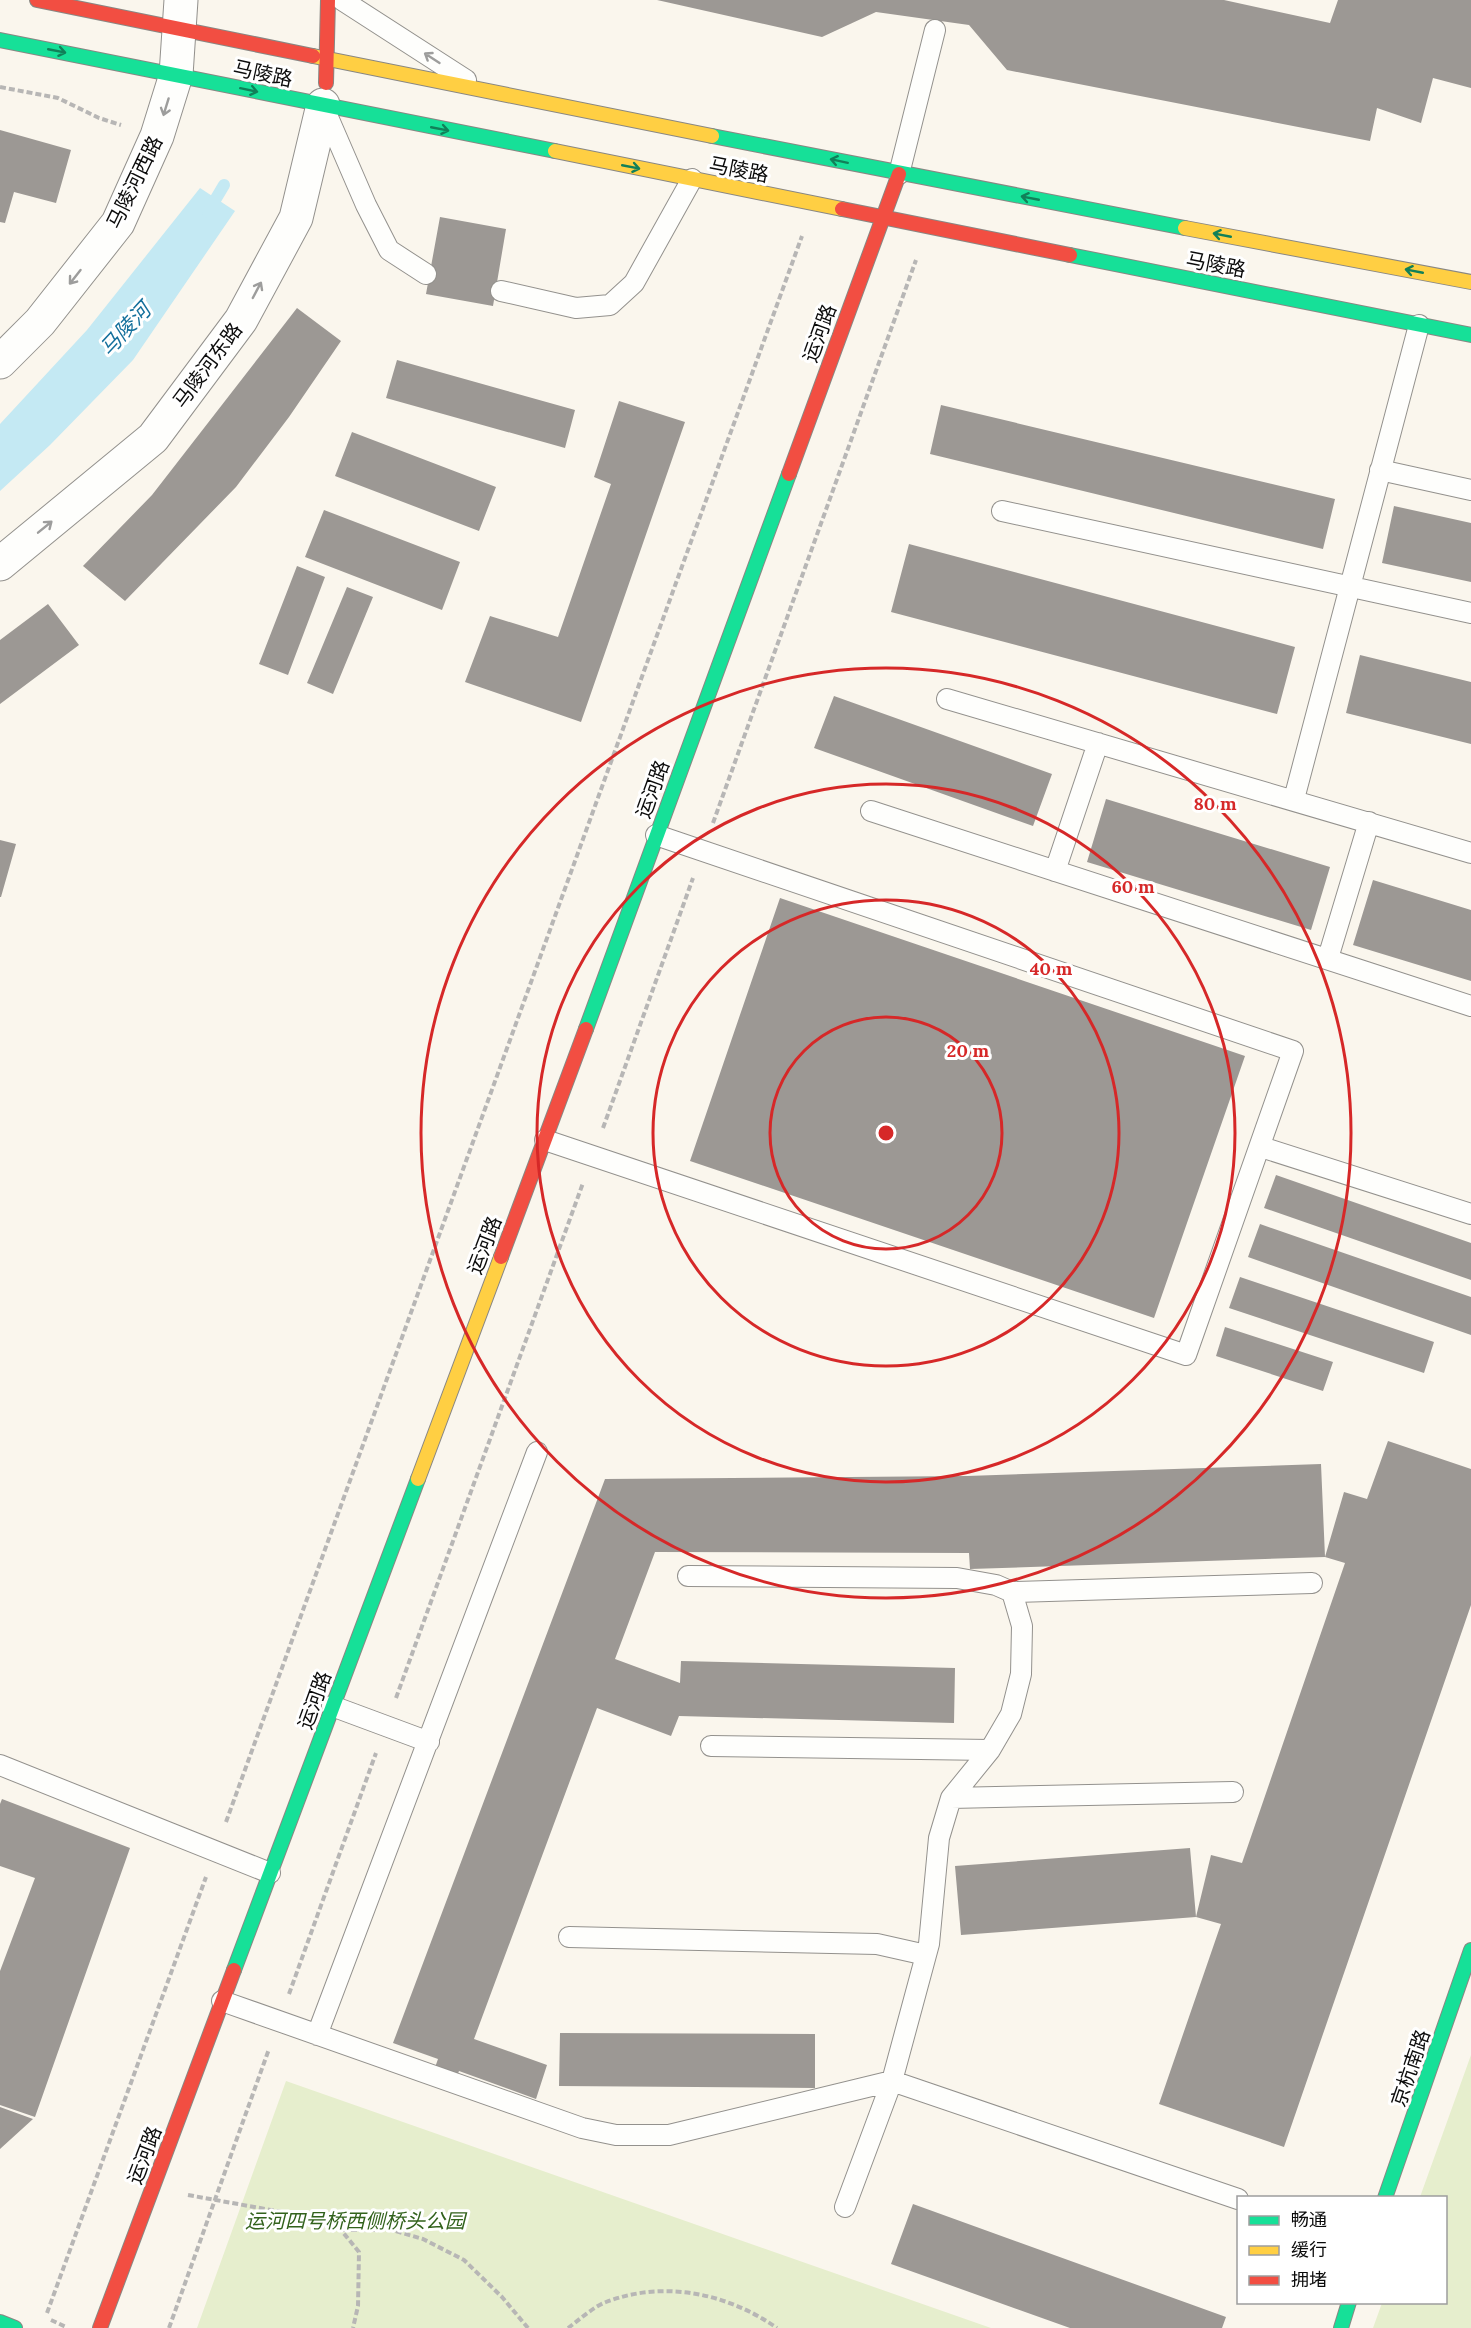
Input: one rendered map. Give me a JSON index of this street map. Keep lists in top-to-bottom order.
{
  "streets": {
    "street": [
      "马陵路",
      "马陵河西路",
      "运河路",
      "马陵河东路",
      "京杭南路"
    ]
  },
  "crossings": [
    ["马陵路", "马陵河西路"],
    ["马陵路", "运河路"],
    ["马陵路", "马陵河东路"]
  ],
  "one_way": ["马陵河西路", "马陵河东路"],
  "water": ["马陵河"],
  "parks": ["运河四号桥西侧桥头公园"],
  "legend": ["畅通", "缓行", "拥堵"],
  "rings": [
    "80 m",
    "60 m",
    "40 m",
    "20 m"
  ]
}
